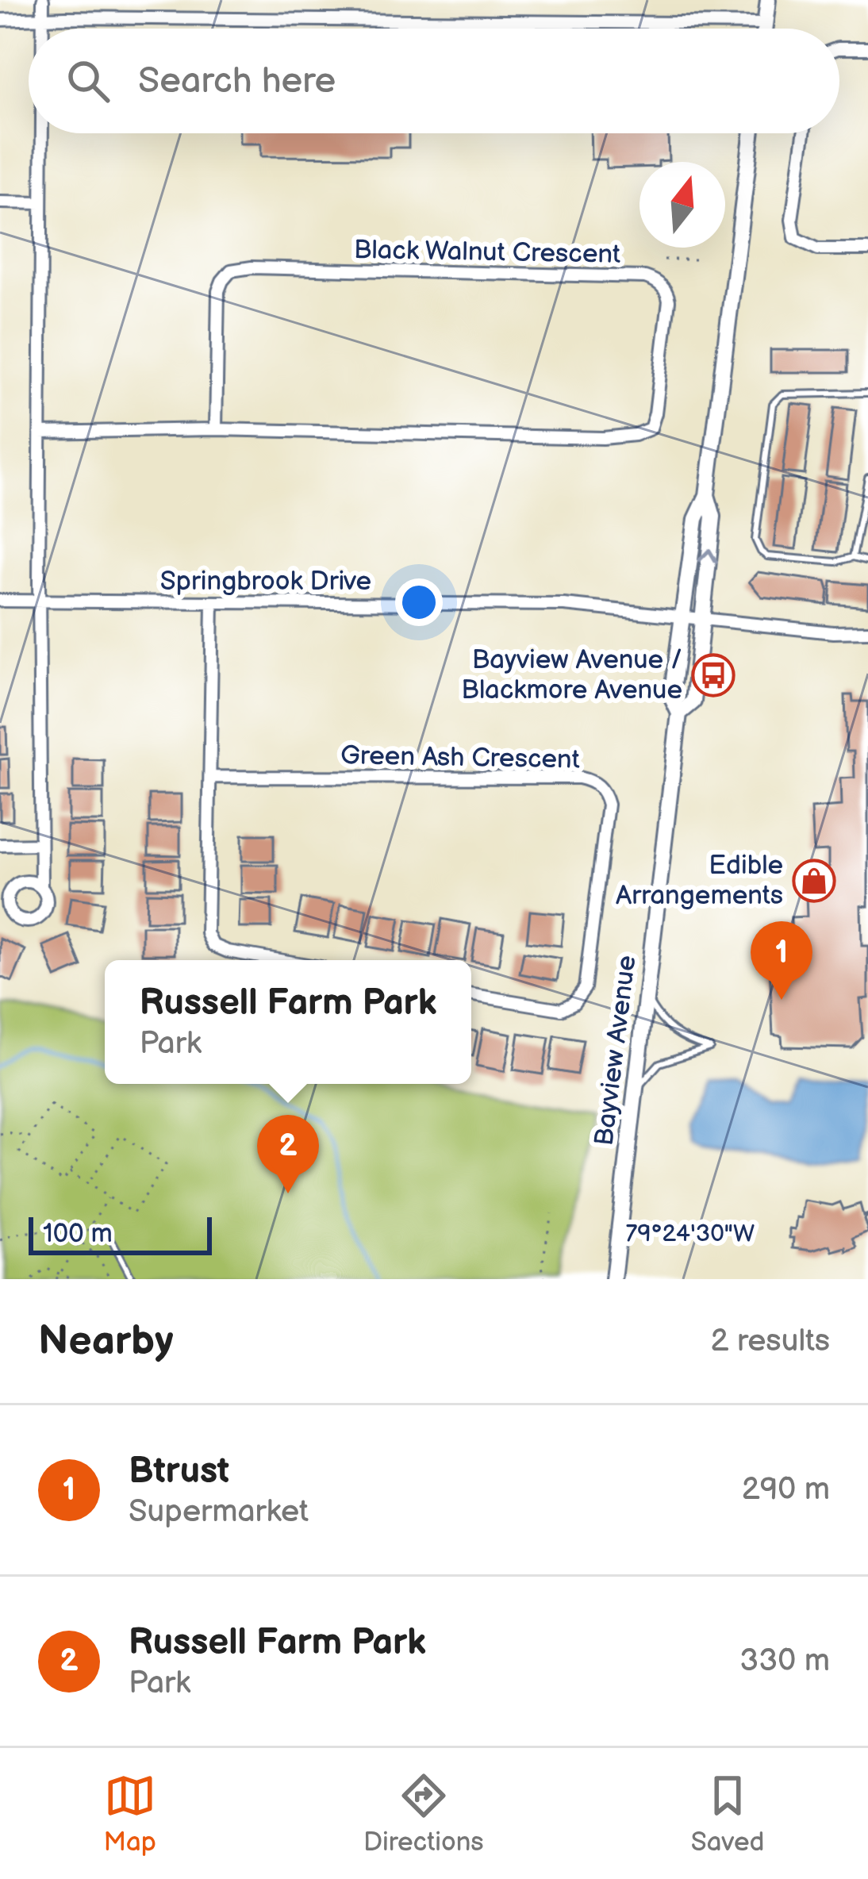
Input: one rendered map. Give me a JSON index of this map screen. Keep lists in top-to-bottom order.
{
  "streets": {
    "main road": ["Bayview Avenue"],
    "street": ["Black Walnut Crescent", "Springbrook Drive", "Green Ash Crescent"]
  },
  "crossings": [
    ["Springbrook Drive", "Bayview Avenue"]
  ],
  "places": {
    "bus stop": ["Bayview Avenue / Blackmore Avenue"],
    "shop": ["Edible Arrangements"]
  },
  "scale_bar": "100 m",
  "north": "top",
  "page": {
    "search": "Search here",
    "pins": ["1", "2"],
    "popup": ["Russell Farm Park", "Park"],
    "scale": "100 m",
    "heading": ["Nearby", "2 results"],
    "list": [
      {
        "mark": "1",
        "name": "Btrust",
        "note": "Supermarket",
        "value": "290 m"
      },
      {
        "mark": "2",
        "name": "Russell Farm Park",
        "note": "Park",
        "value": "330 m"
      }
    ],
    "nav": ["Map", "Directions", "Saved"]
  },
  "coordinates": ["79°24'30\"W"]
}
